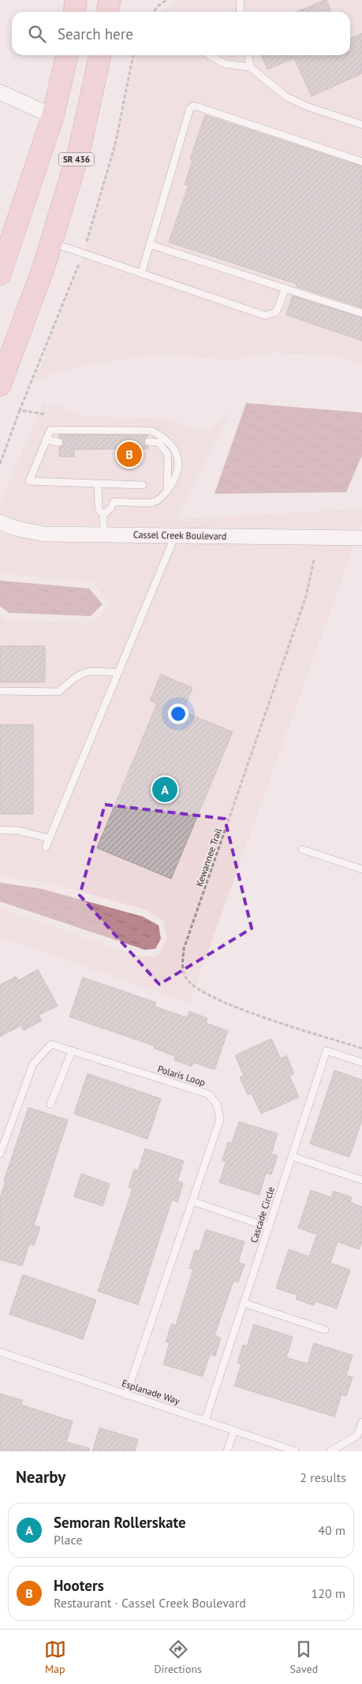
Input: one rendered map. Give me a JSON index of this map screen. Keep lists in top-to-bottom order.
{
  "streets": {
    "main road": ["SR 436"],
    "street": ["Cassel Creek Boulevard"],
    "lane": ["Polaris Loop", "Cascade Circle", "Esplanade Way"],
    "path": ["Kewannee Trail"]
  },
  "crossings": [
    ["Polaris Loop", "Esplanade Way"],
    ["Cascade Circle", "Esplanade Way"]
  ],
  "page": {
    "search": "Search here",
    "pins": ["B", "A"],
    "heading": ["Nearby", "2 results"],
    "list": [
      {
        "mark": "A",
        "name": "Semoran Rollerskate",
        "note": "Place",
        "value": "40 m"
      },
      {
        "mark": "B",
        "name": "Hooters",
        "note": "Restaurant · Cassel Creek Boulevard",
        "value": "120 m"
      }
    ],
    "nav": ["Map", "Directions", "Saved"]
  }
}
